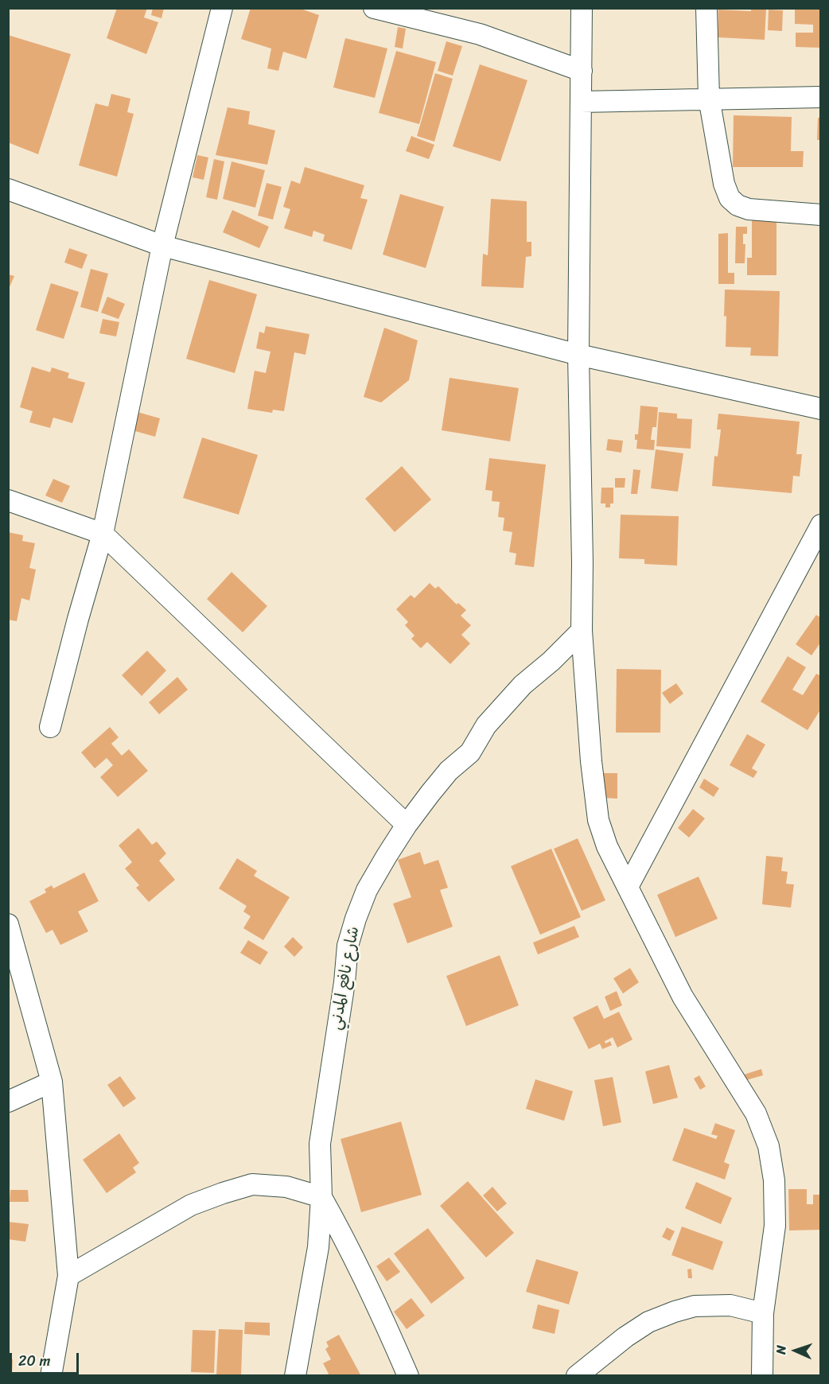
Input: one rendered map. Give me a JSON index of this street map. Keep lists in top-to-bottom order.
{
  "streets": {
    "street": ["شارع نافع المدني"]
  },
  "scale_bar": "20 m",
  "north": "left"
}
